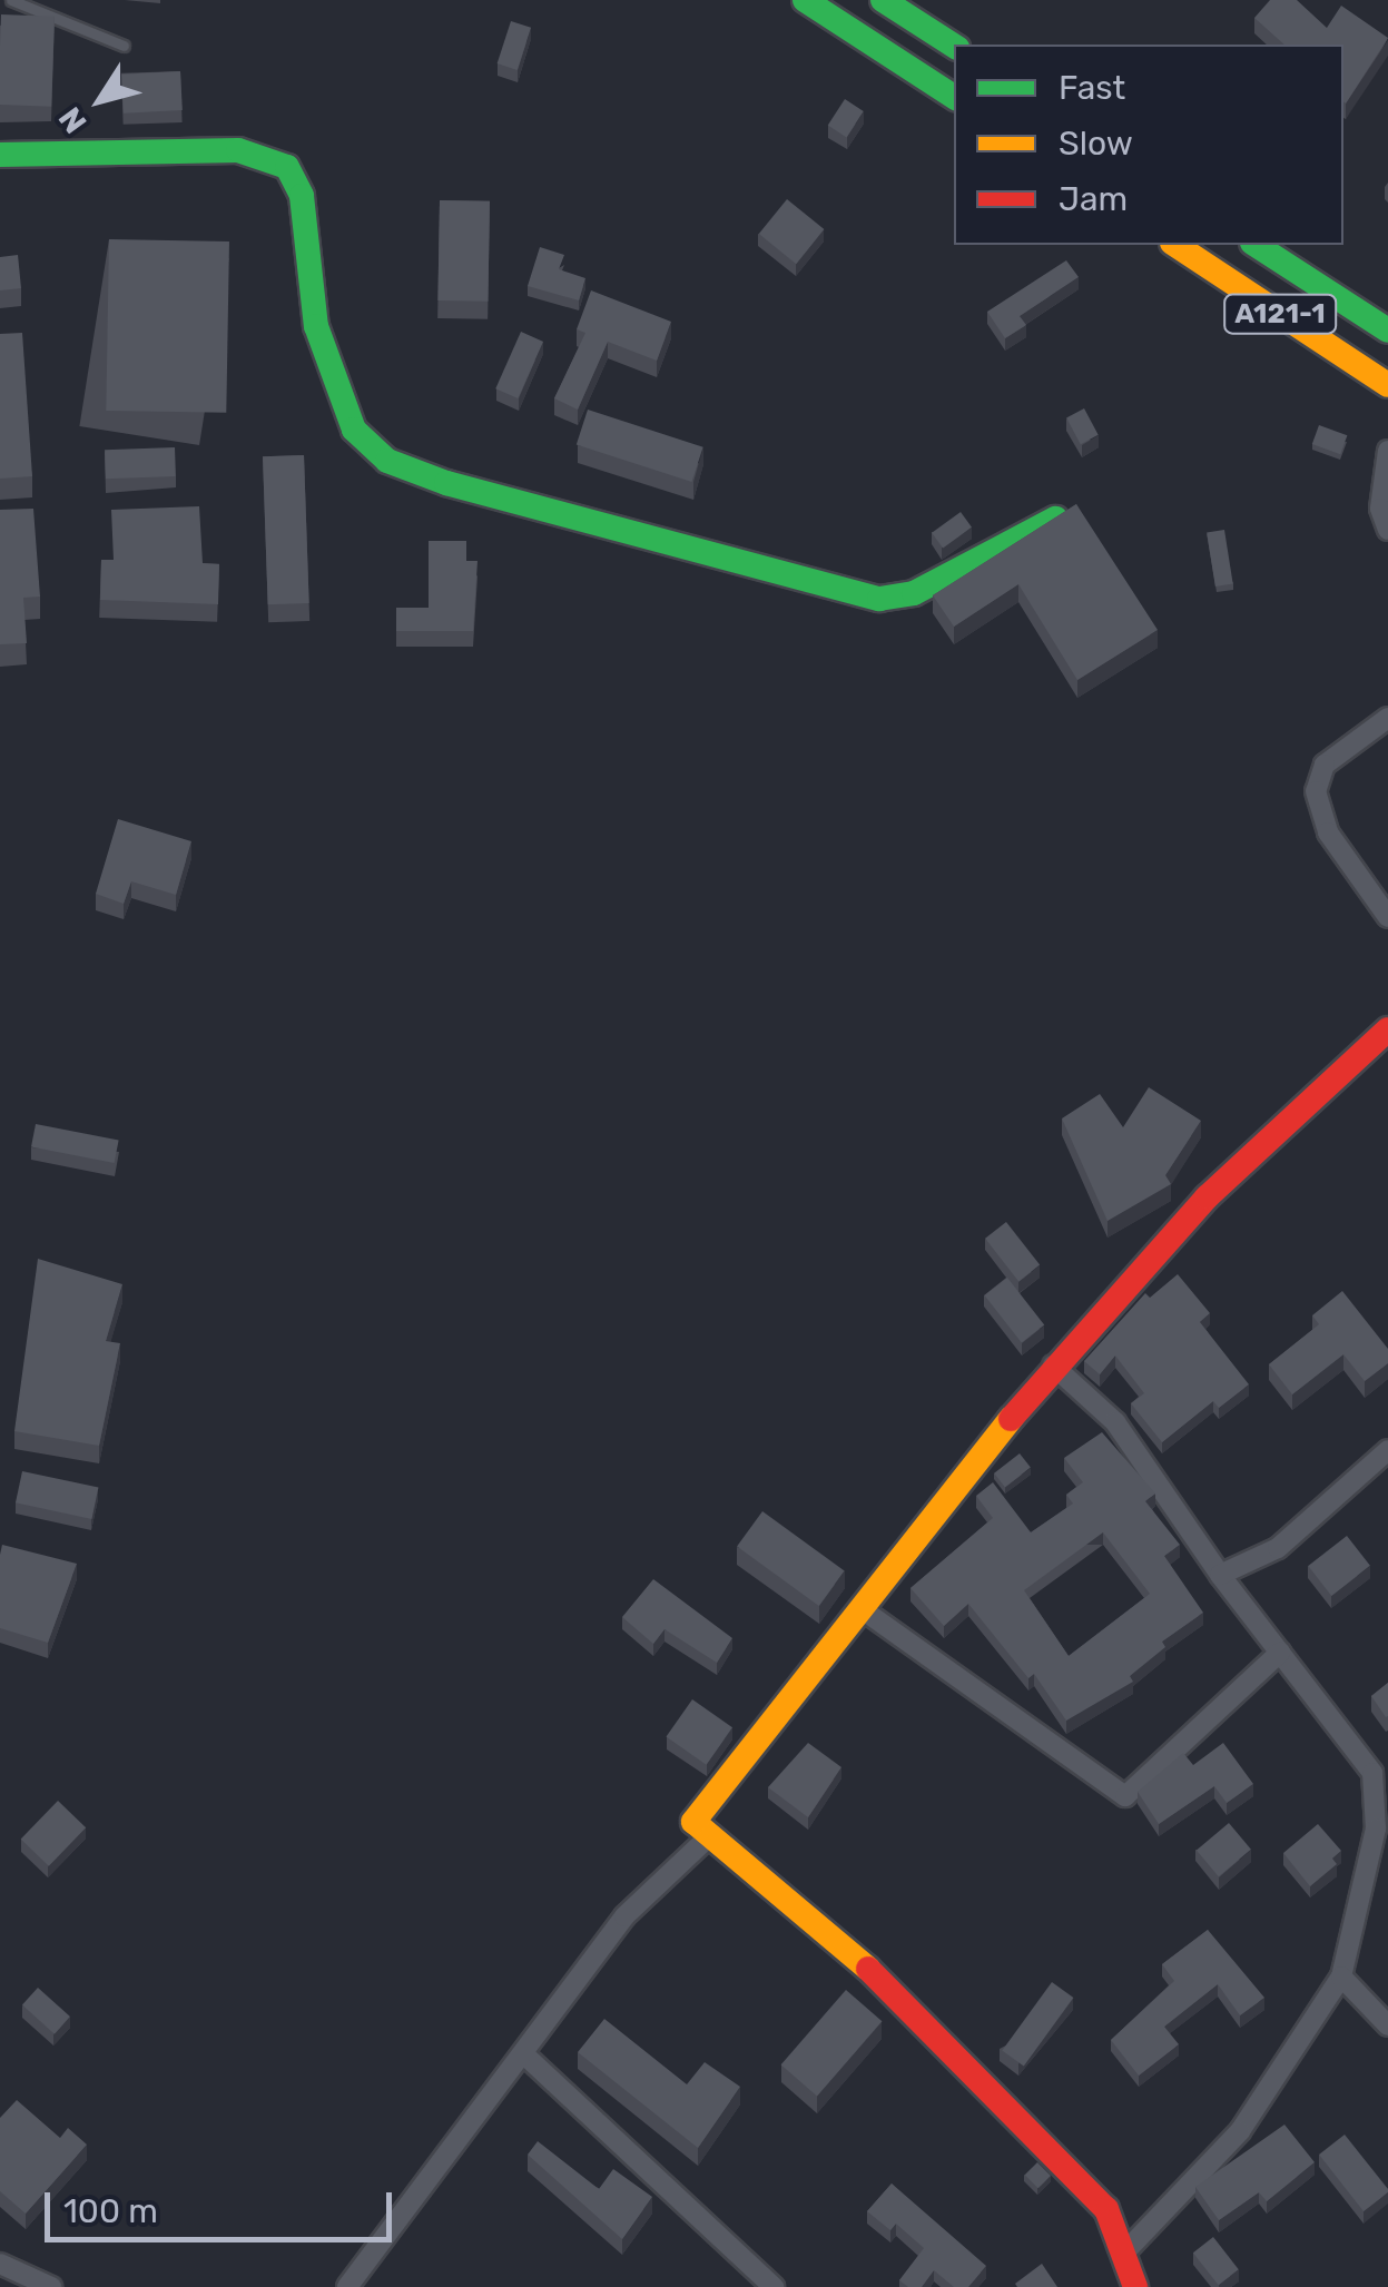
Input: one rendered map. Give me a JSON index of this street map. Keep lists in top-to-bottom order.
{
  "streets": {
    "main road": ["A121-1"]
  },
  "legend": ["Fast", "Slow", "Jam"],
  "scale_bar": "100 m",
  "north": "bottom left"
}
